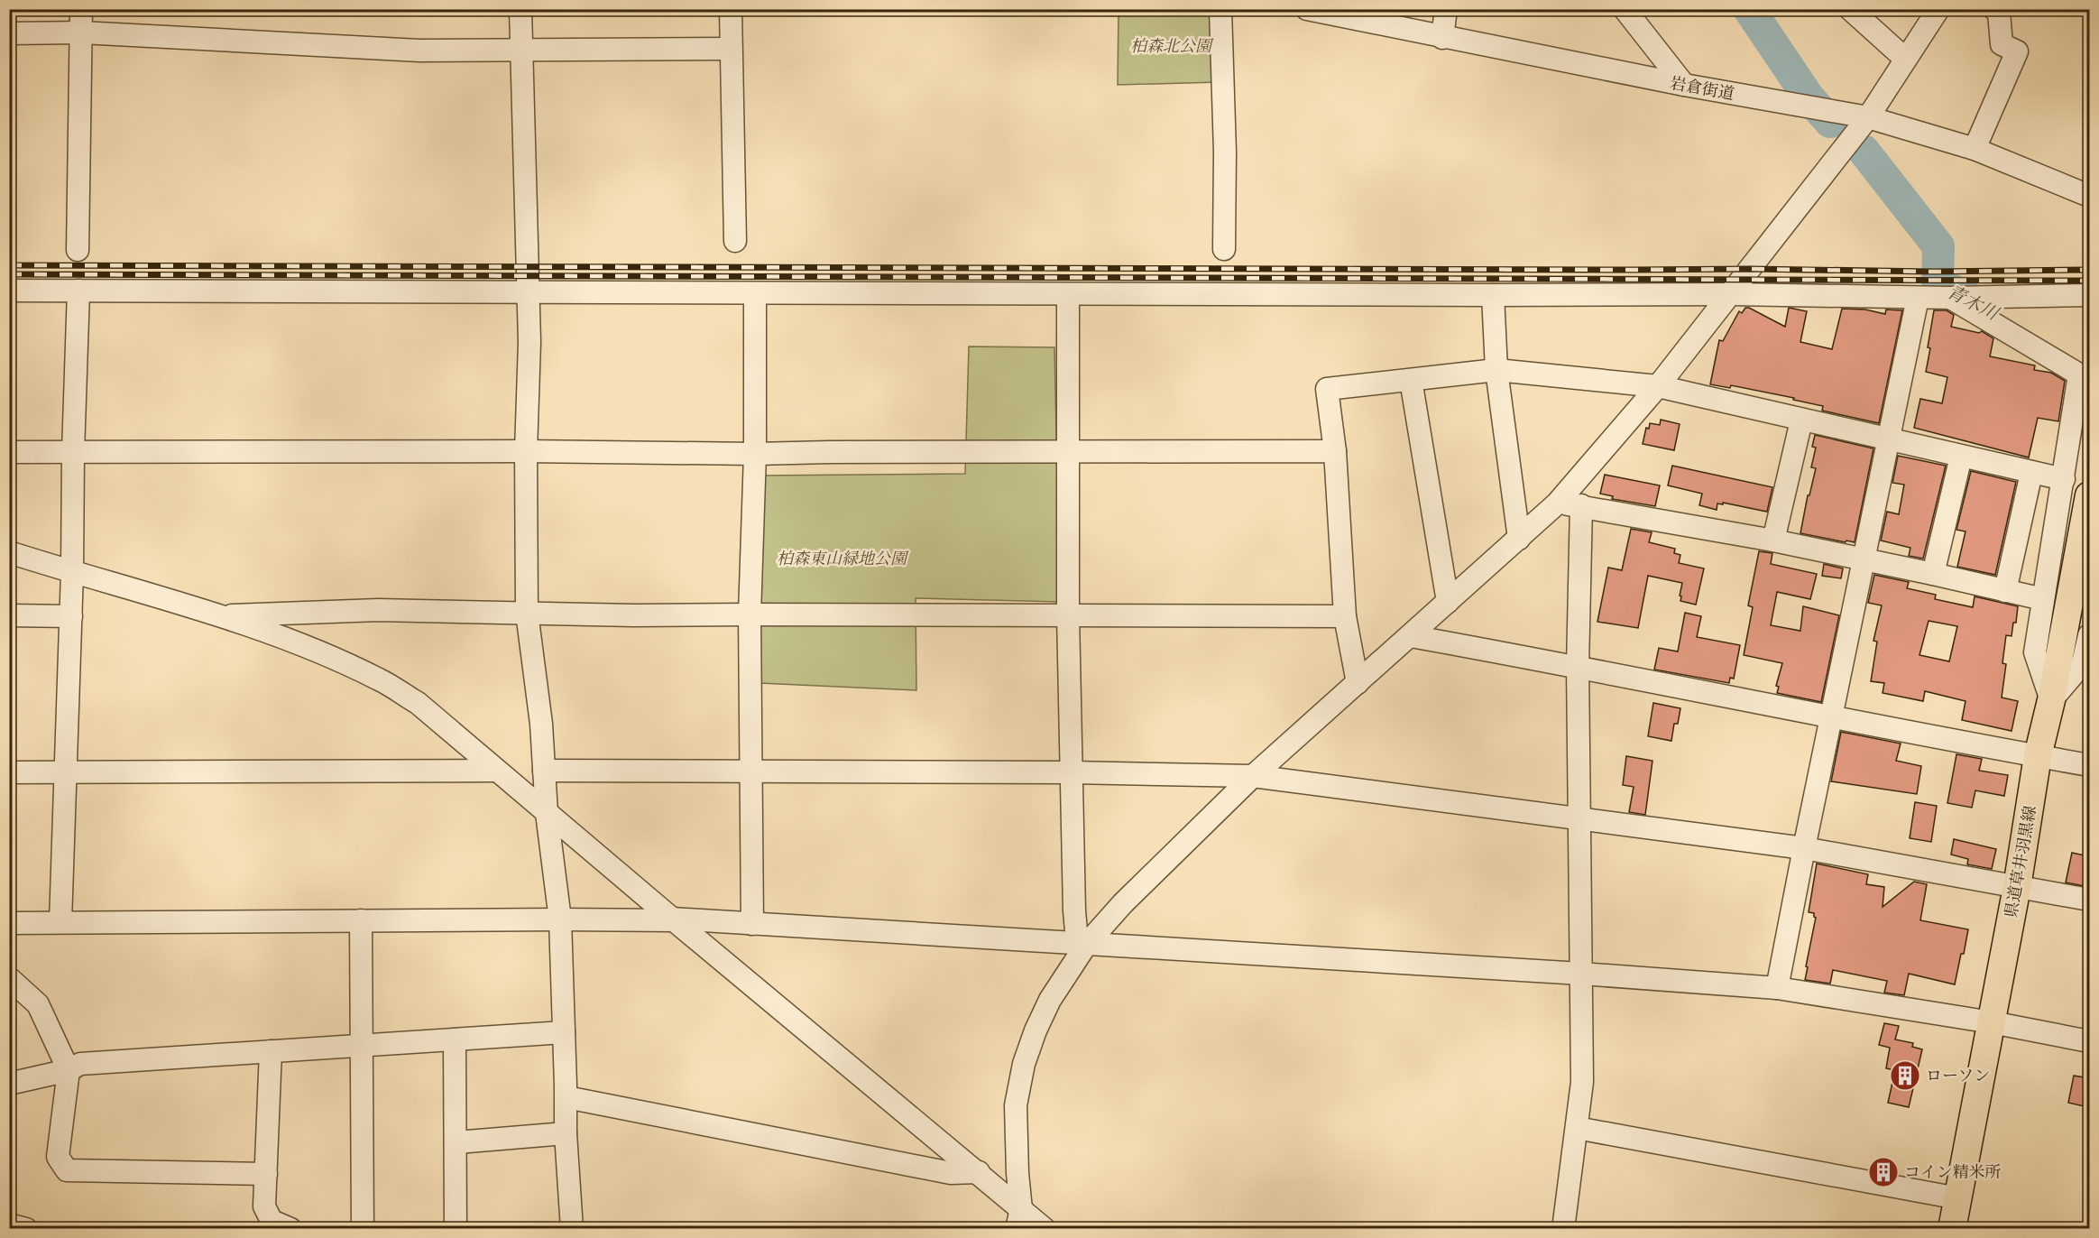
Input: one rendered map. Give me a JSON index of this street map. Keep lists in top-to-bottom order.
{
  "streets": {
    "main road": ["県道草井羽黒線"],
    "street": ["岩倉街道"]
  },
  "water": ["青木川"],
  "parks": ["柏森北公園", "柏森東山緑地公園"],
  "places": {
    "building": ["ローソン", "コイン精米所"]
  }
}
